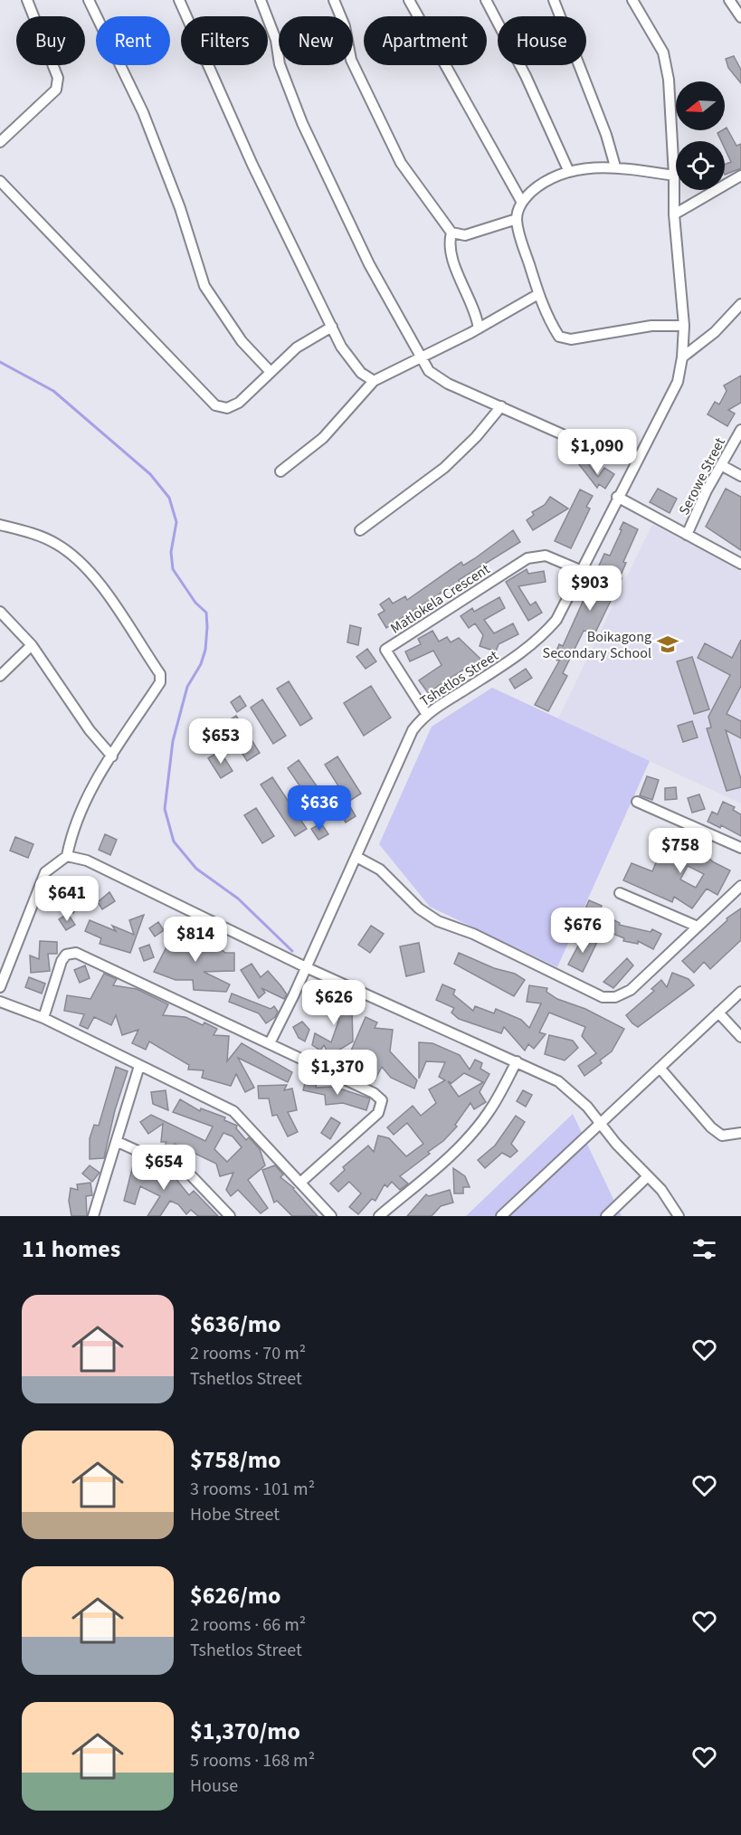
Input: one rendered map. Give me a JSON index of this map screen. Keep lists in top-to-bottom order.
{
  "streets": {
    "street": ["Serowe Street", "Matlokela Crescent", "Tshetlos Street"]
  },
  "crossings": [
    ["Matlokela Crescent", "Tshetlos Street"]
  ],
  "places": {
    "school or university": ["Boikagong Secondary School"]
  },
  "north": "left",
  "page": {
    "chip": [
      "Buy",
      "Rent",
      "Filters",
      "New",
      "Apartment",
      "House"
    ],
    "price": [
      "$1,090",
      "$903",
      "$653",
      "$636",
      "$758",
      "$641",
      "$676",
      "$814",
      "$626",
      "$1,370",
      "$654"
    ],
    "heading": "11 homes",
    "list": [
      {
        "name": "$636/mo",
        "note": "2 rooms · 70 m² · Tshetlos Street"
      },
      {
        "name": "$758/mo",
        "note": "3 rooms · 101 m² · Hobe Street"
      },
      {
        "name": "$626/mo",
        "note": "2 rooms · 66 m² · Tshetlos Street"
      },
      {
        "name": "$1,370/mo",
        "note": "5 rooms · 168 m² · House"
      }
    ]
  }
}
